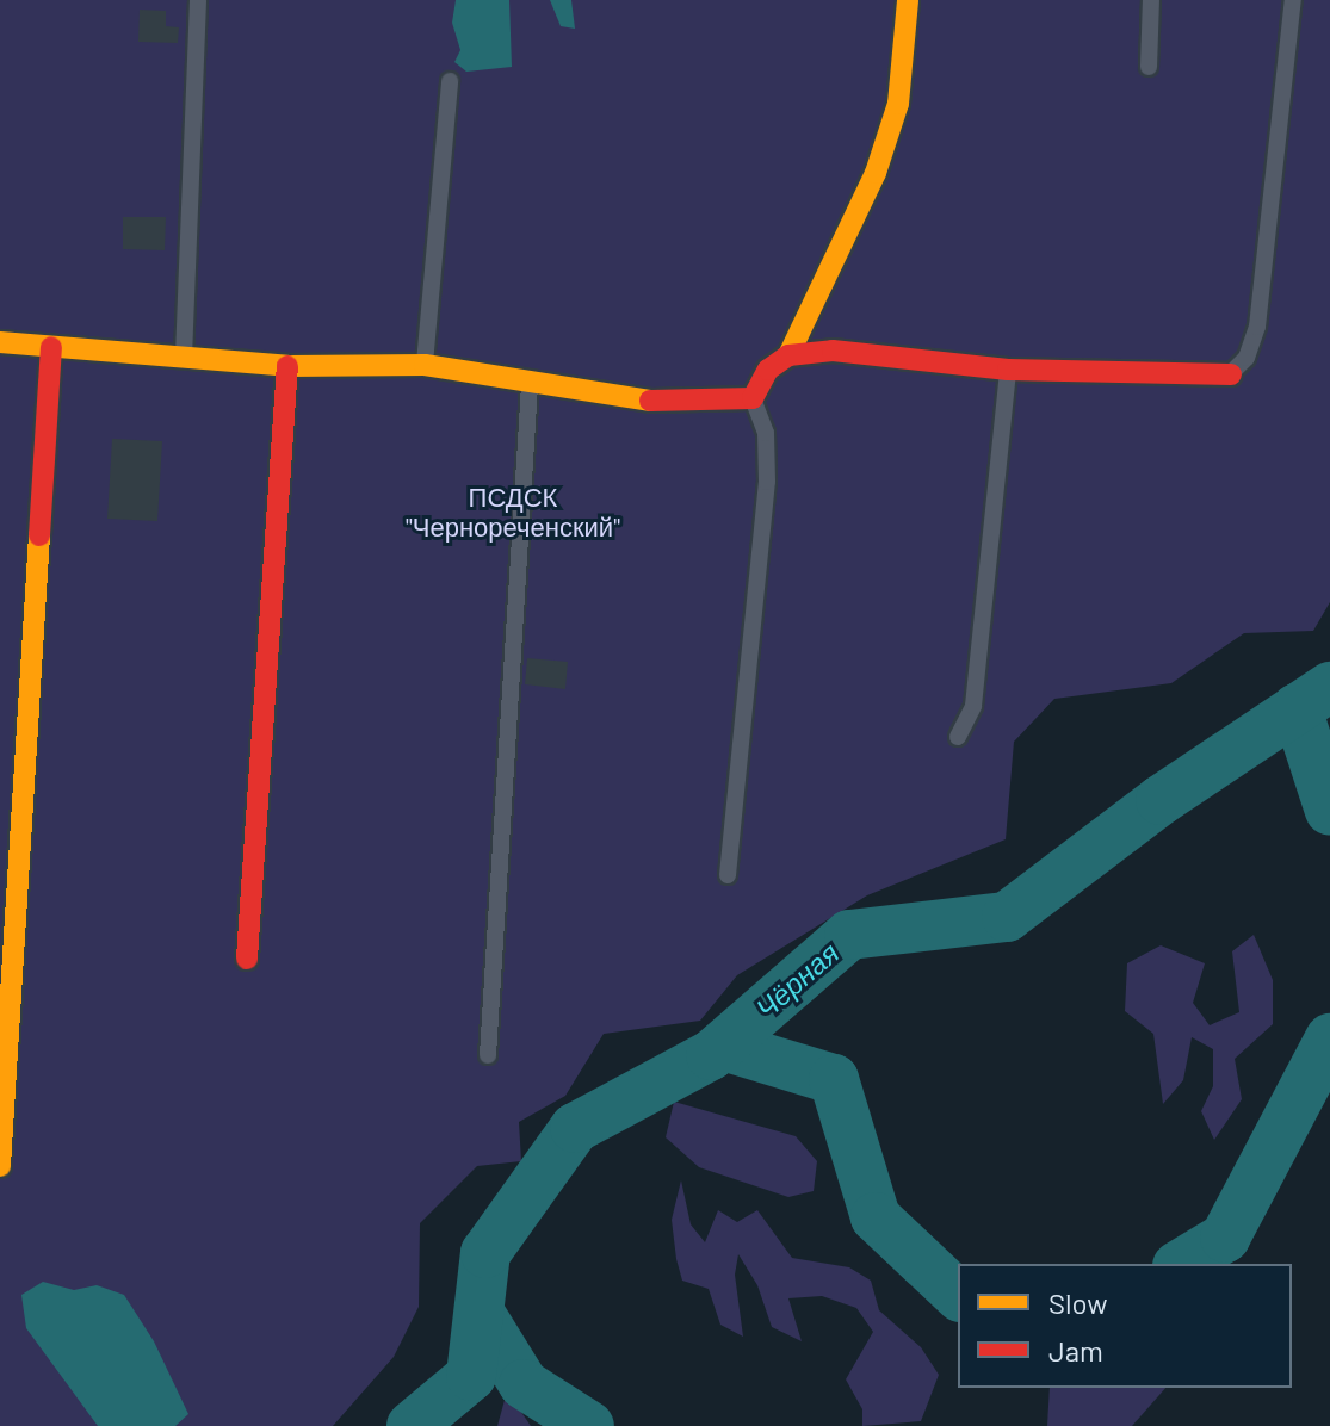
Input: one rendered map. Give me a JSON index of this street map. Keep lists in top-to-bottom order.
{
  "water": ["Чёрная"],
  "parks": ["ПСДСК \"Чернореченский\""],
  "legend": ["Slow", "Jam"]
}
